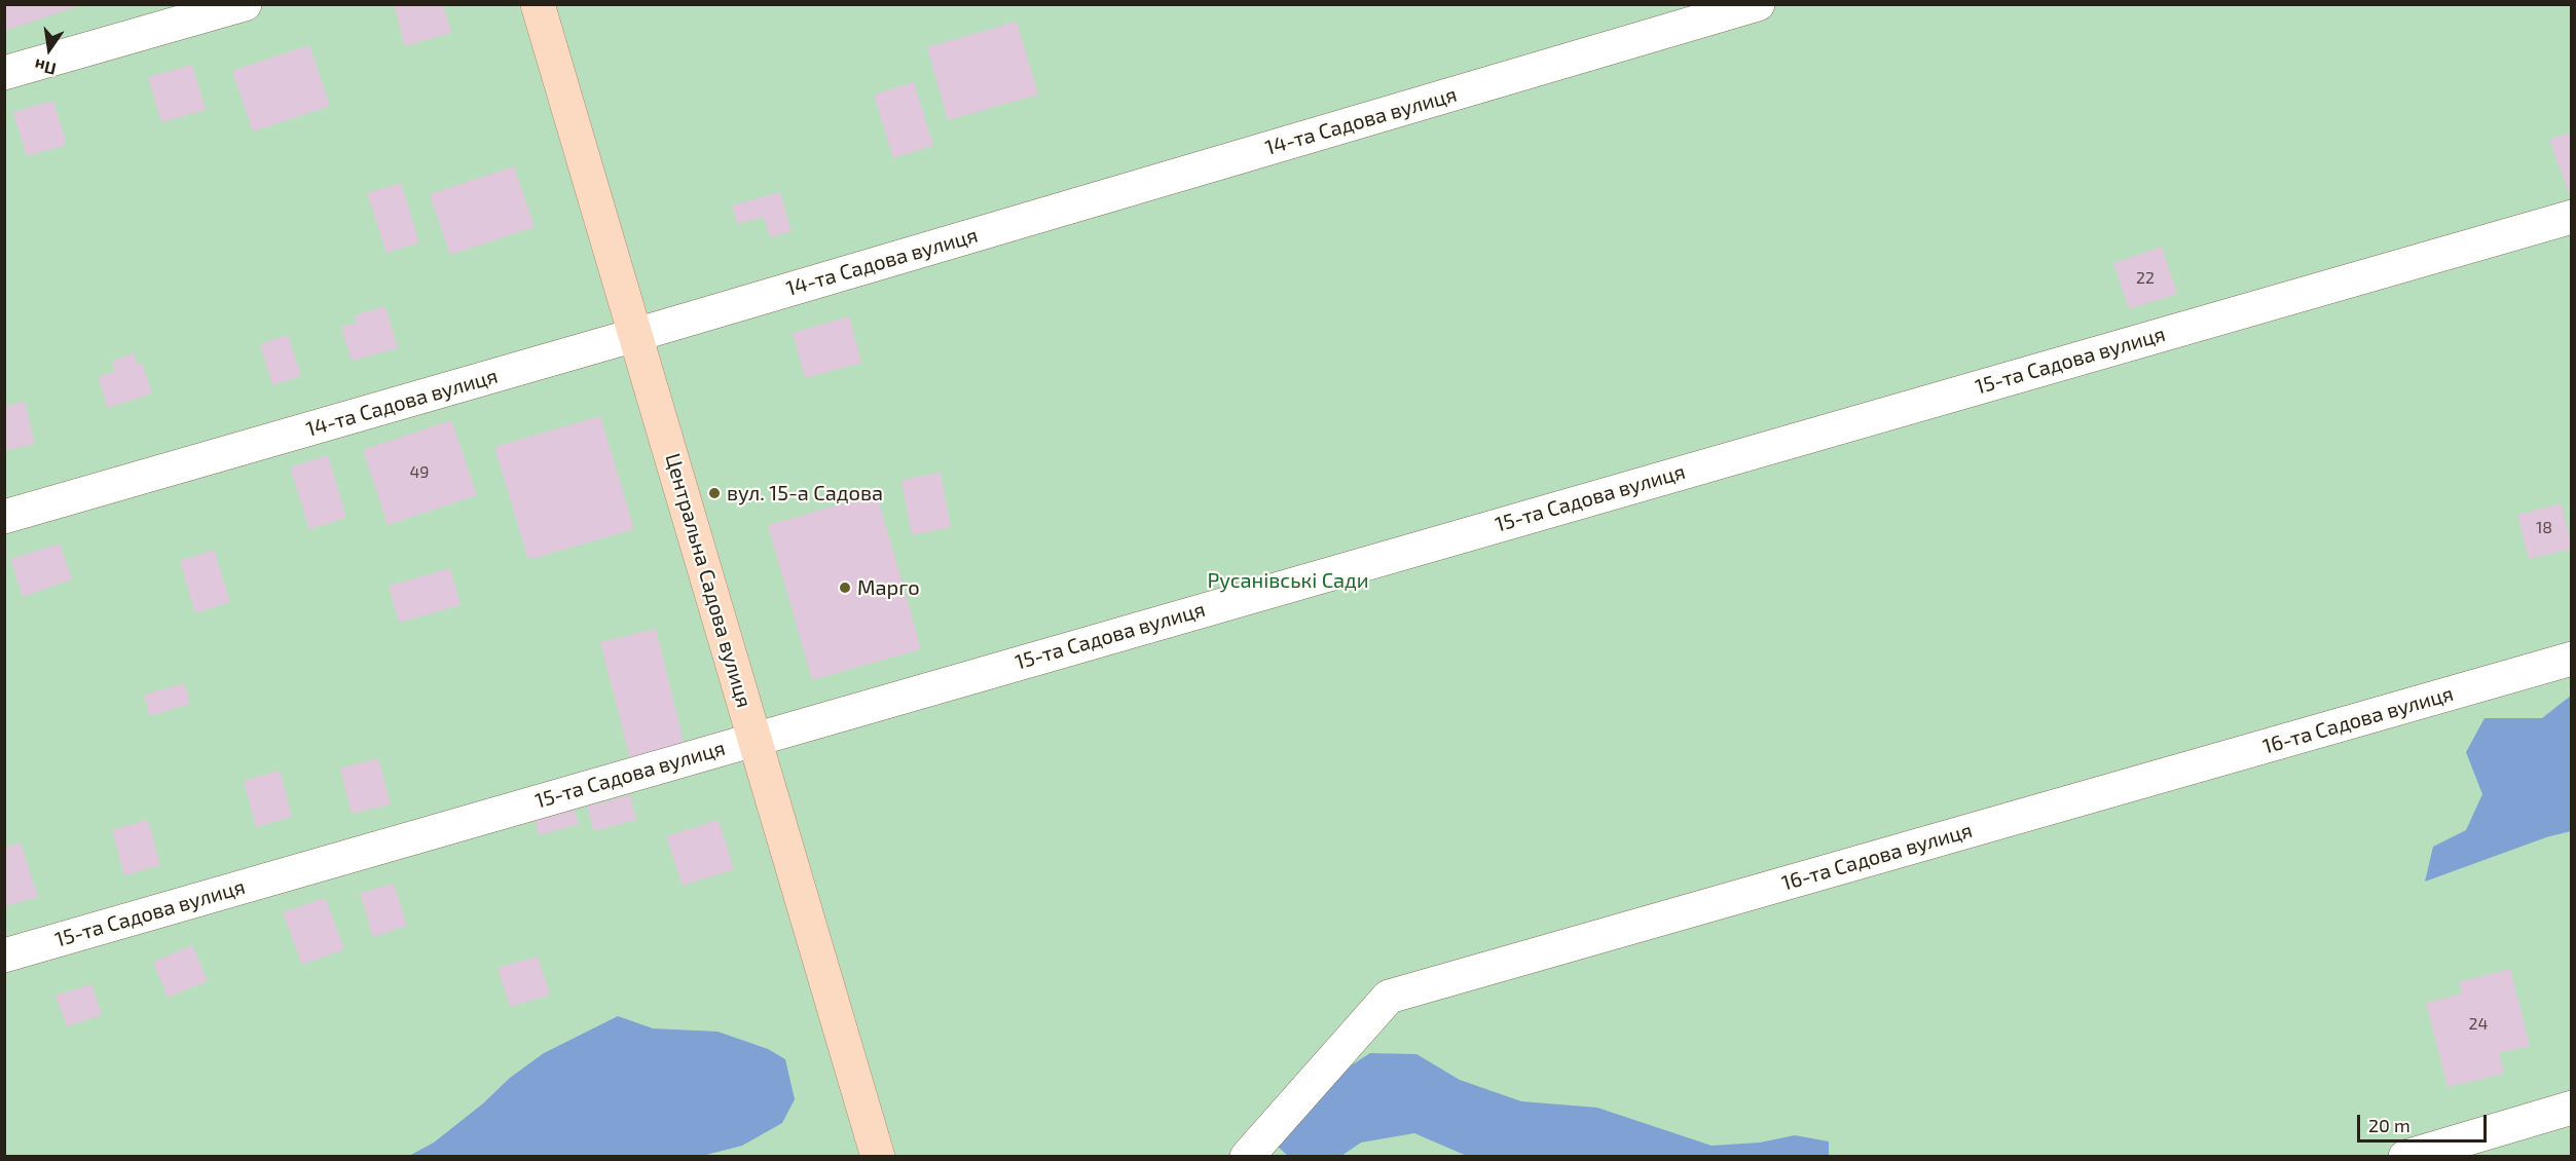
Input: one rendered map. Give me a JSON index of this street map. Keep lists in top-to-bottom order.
{
  "streets": {
    "main road": ["Центральна Садова вулиця"],
    "street": ["14-та Садова вулиця", "15-та Садова вулиця", "16-та Садова вулиця"]
  },
  "crossings": [
    ["14-та Садова вулиця", "Центральна Садова вулиця"],
    ["15-та Садова вулиця", "Центральна Садова вулиця"]
  ],
  "parks": ["Русанівські Сади"],
  "places": ["вул. 15-а Садова", "Марго"],
  "house_numbers": [
    "22",
    "49",
    "18",
    "24"
  ],
  "scale_bar": "20 m",
  "north": "bottom"
}
